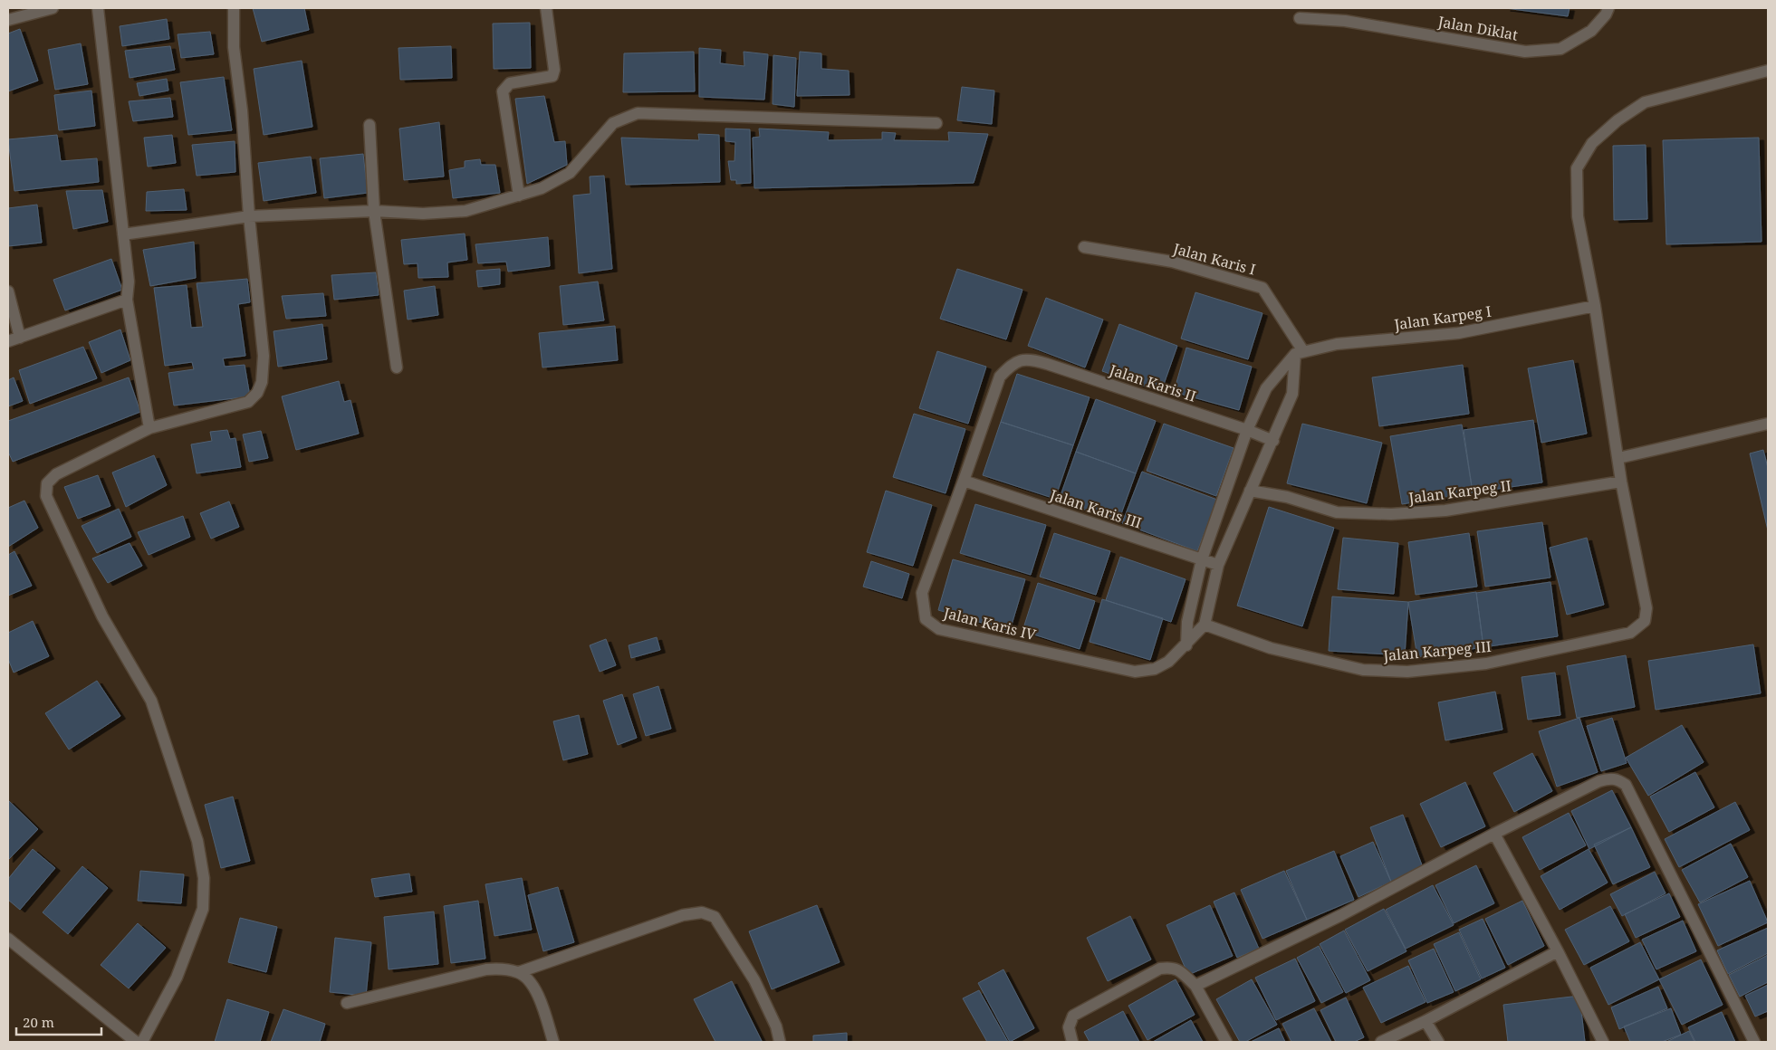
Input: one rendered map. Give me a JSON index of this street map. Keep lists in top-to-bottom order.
{
  "streets": {
    "street": [
      "Jalan Diklat",
      "Jalan Karis I",
      "Jalan Karpeg I",
      "Jalan Karis II",
      "Jalan Karpeg II",
      "Jalan Karis III",
      "Jalan Karis IV",
      "Jalan Karpeg III"
    ]
  },
  "crossings": [
    ["Jalan Karis I", "Jalan Karpeg I"],
    ["Jalan Karis II", "Jalan Karis IV"],
    ["Jalan Karpeg II", "Jalan Karpeg III"],
    ["Jalan Karis III", "Jalan Karis IV"],
    ["Jalan Karis IV", "Jalan Karpeg III"]
  ],
  "scale_bar": "20 m"
}
